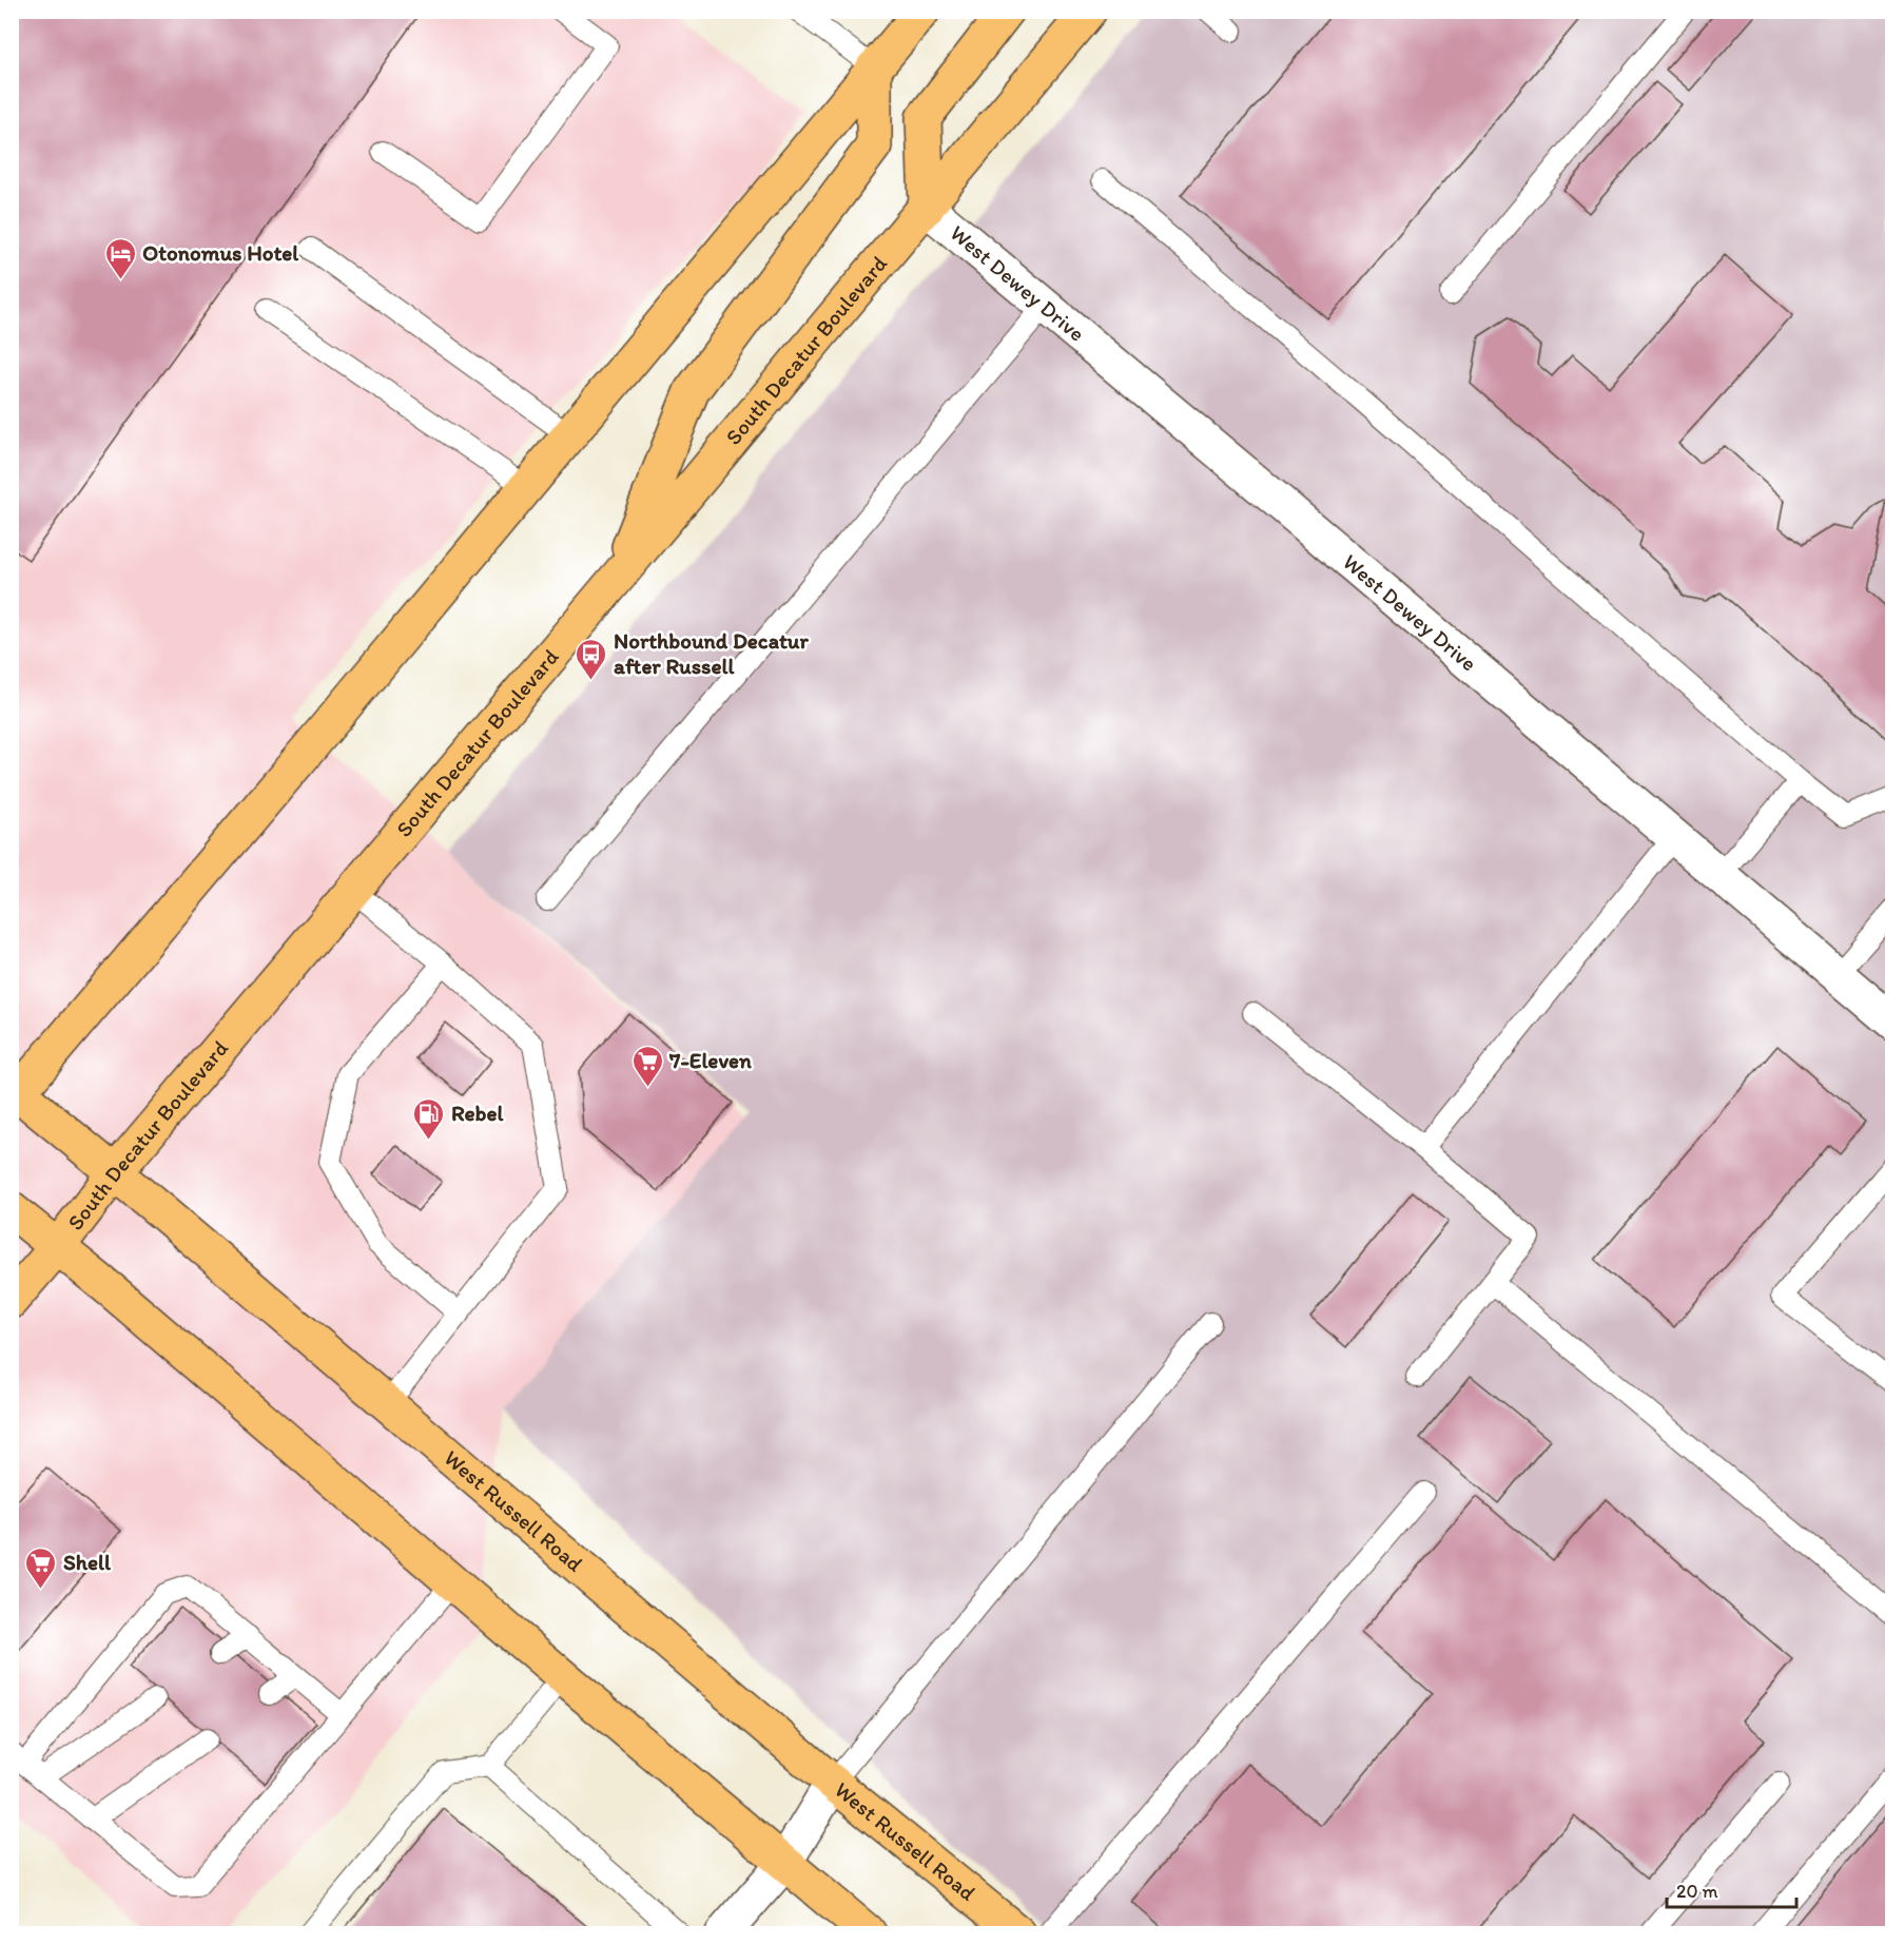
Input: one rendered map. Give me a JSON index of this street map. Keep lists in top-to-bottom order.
{
  "streets": {
    "main road": ["South Decatur Boulevard", "West Russell Road"],
    "street": ["West Dewey Drive"]
  },
  "crossings": [
    ["West Dewey Drive", "South Decatur Boulevard"],
    ["South Decatur Boulevard", "West Russell Road"]
  ],
  "places": {
    "hotel": ["Otonomus Hotel"],
    "bus stop": ["Northbound Decatur after Russell"],
    "supermarket": ["7-Eleven", "Shell"],
    "fuel station": ["Rebel"]
  },
  "scale_bar": "20 m"
}
